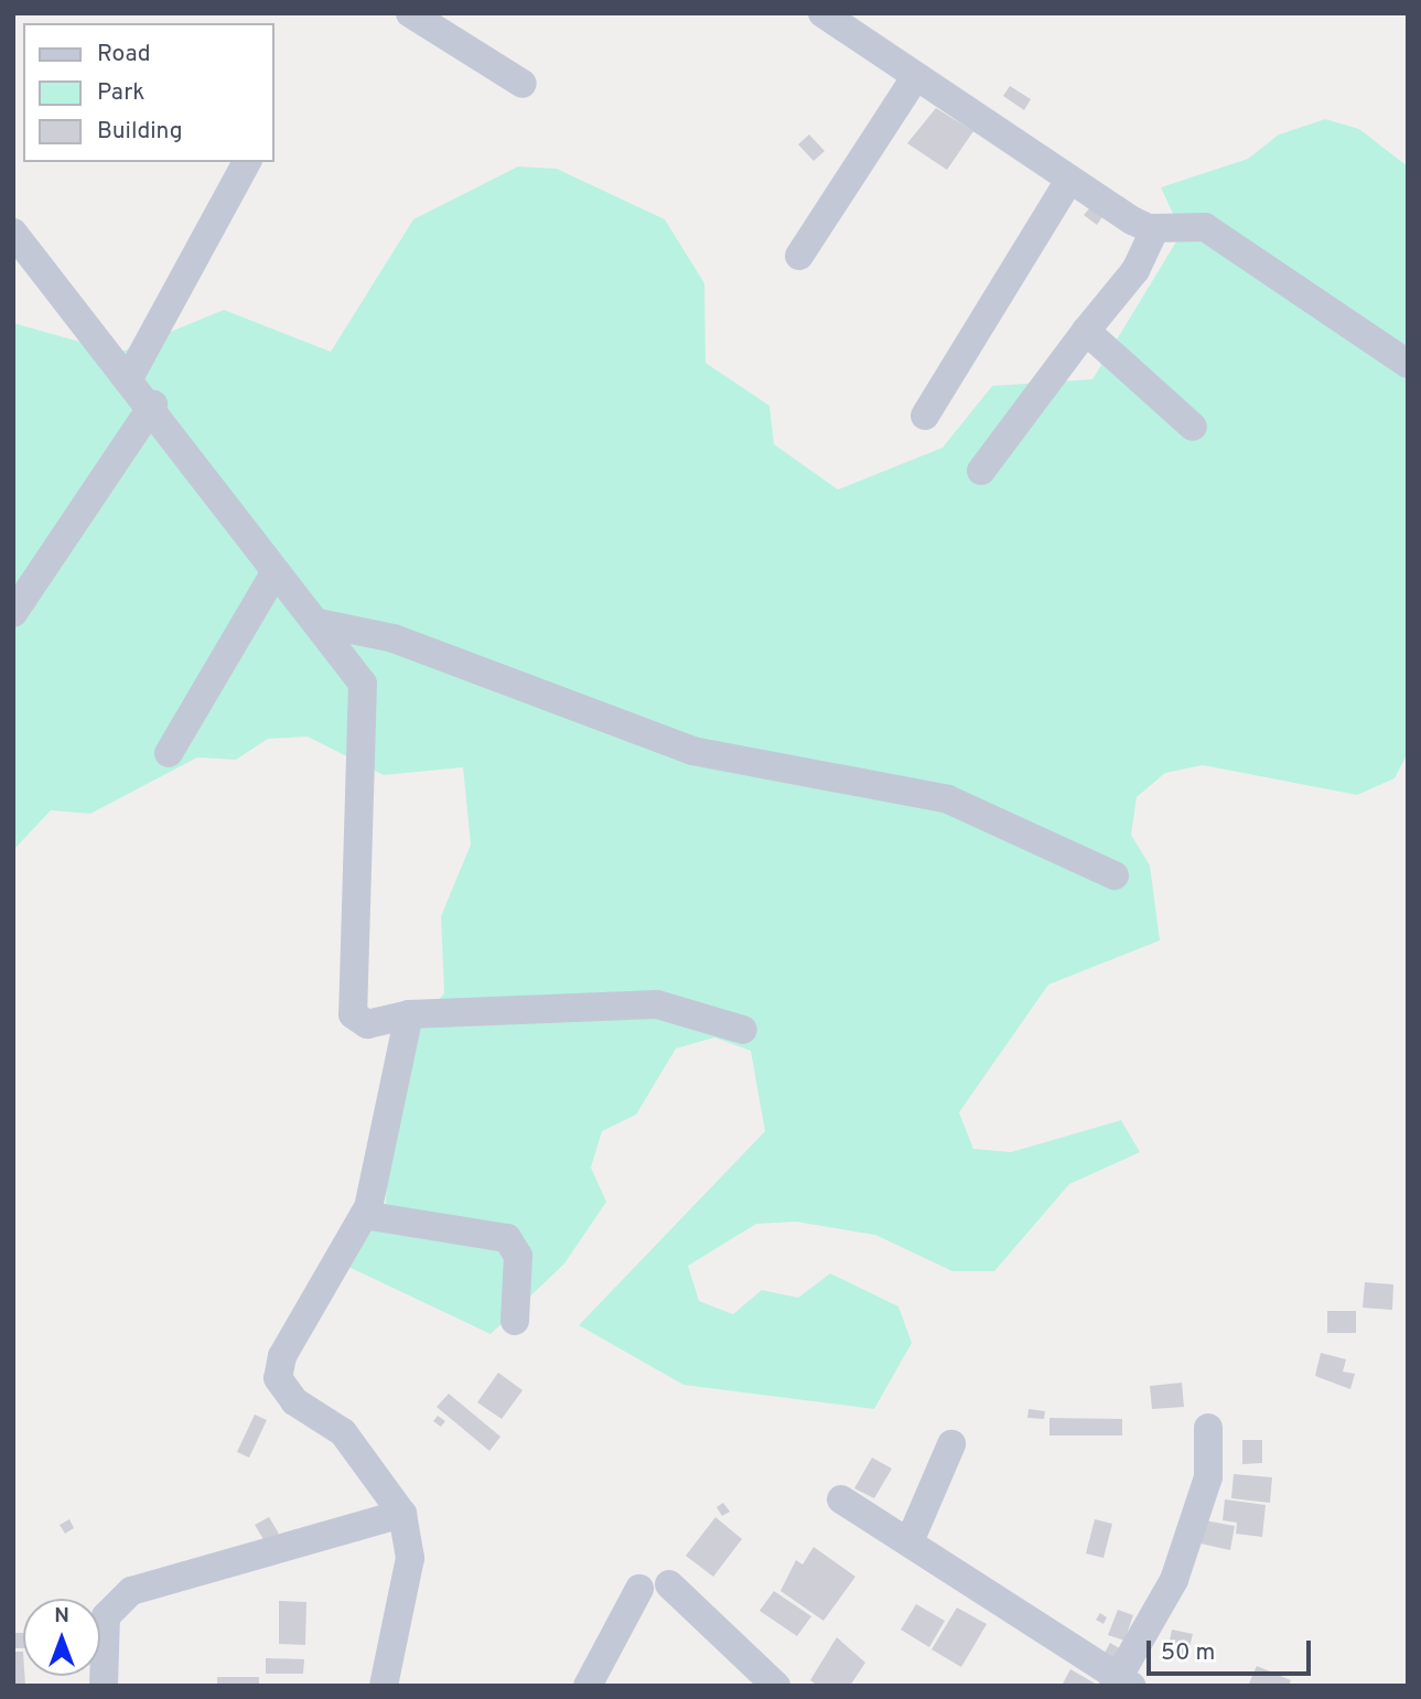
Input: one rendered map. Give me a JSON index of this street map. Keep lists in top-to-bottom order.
{
  "legend": ["Road", "Park", "Building"],
  "scale_bar": "50 m",
  "north": "top"
}
